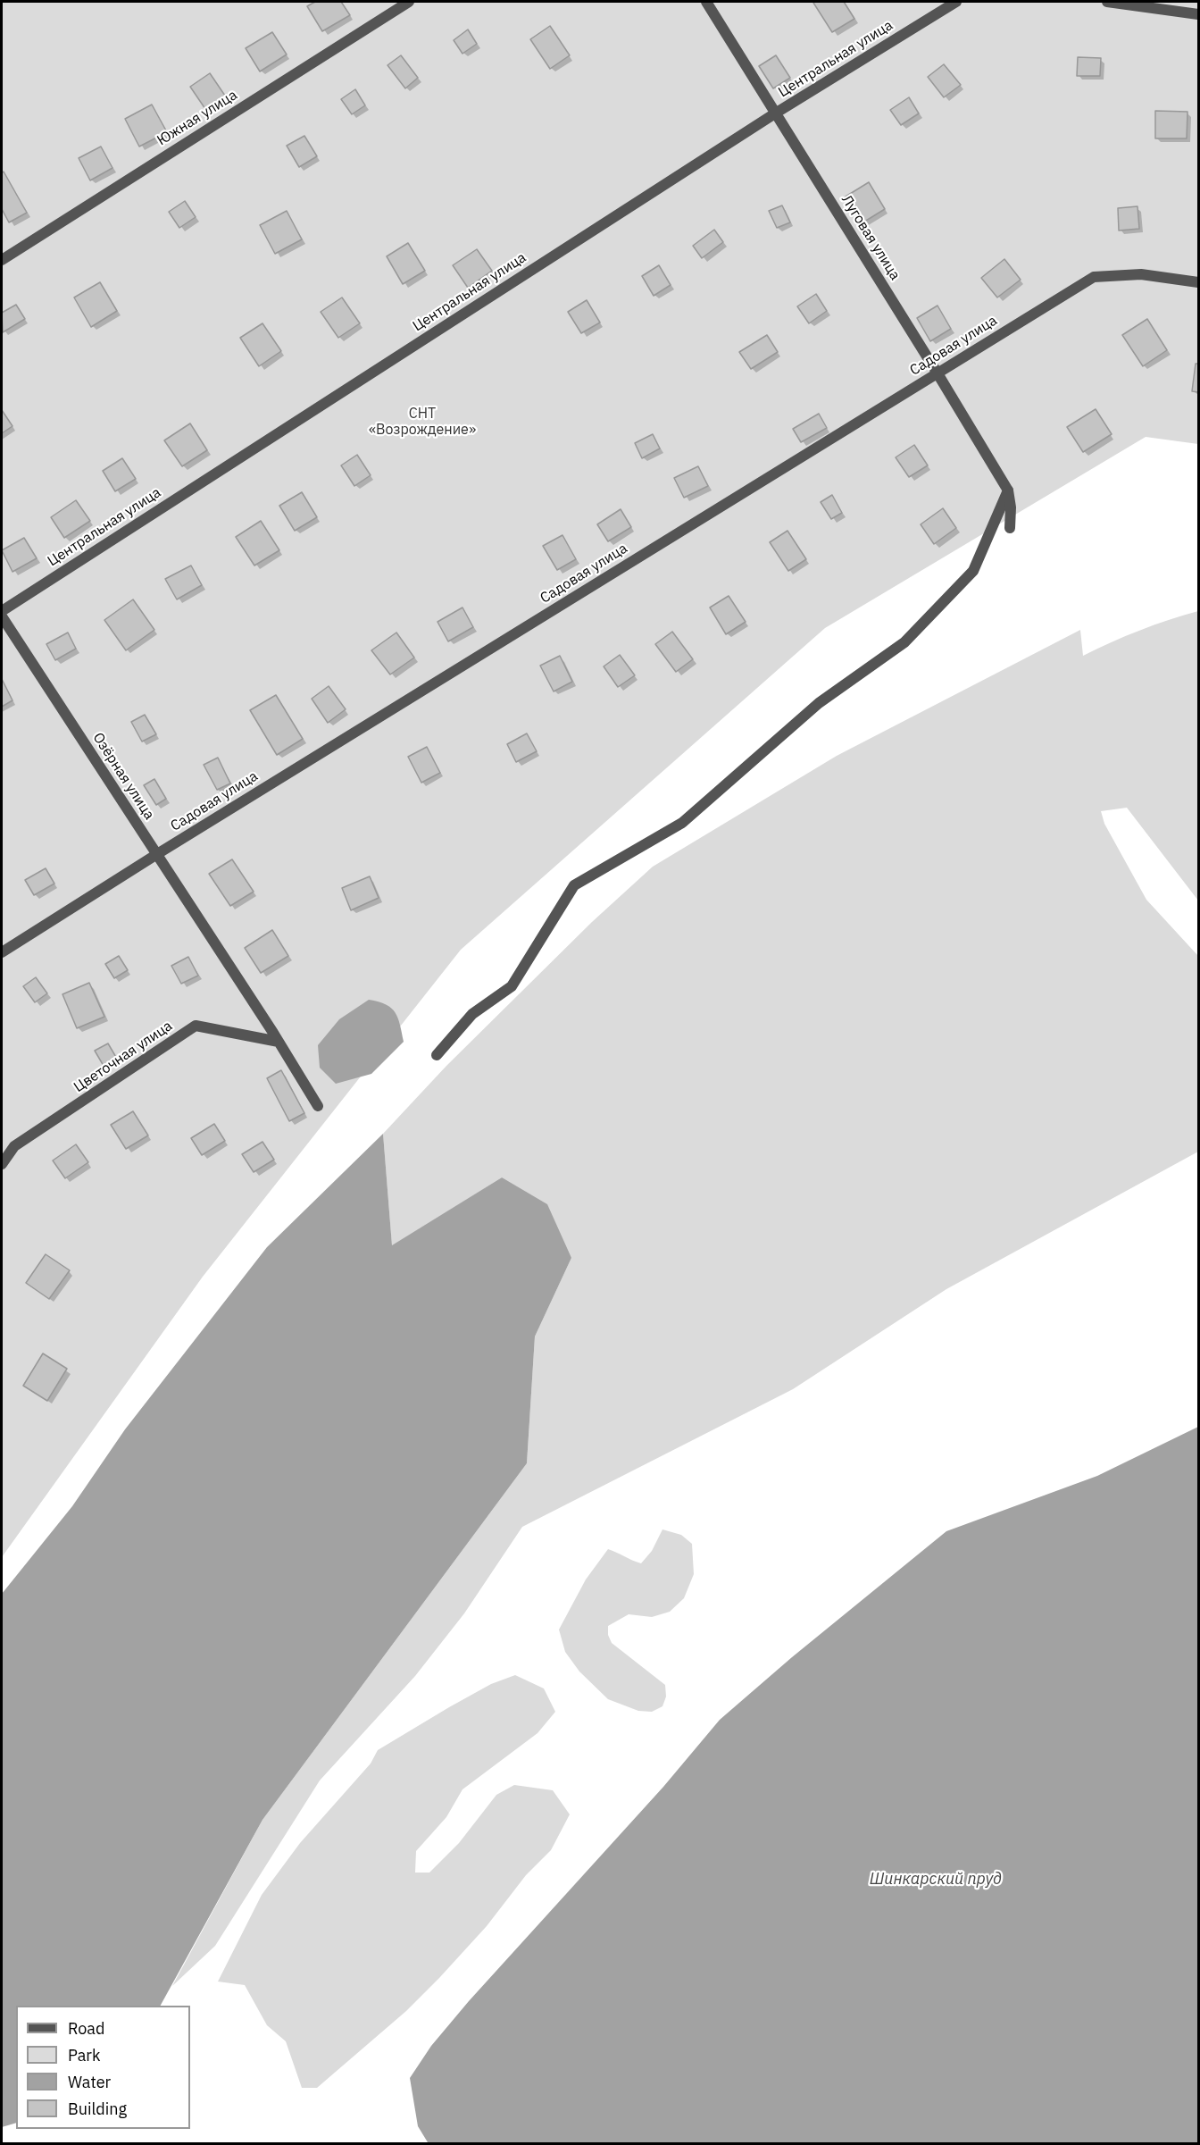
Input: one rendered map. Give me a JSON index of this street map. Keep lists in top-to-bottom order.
{
  "streets": {
    "street": [
      "Центральная улица",
      "Южная улица",
      "Луговая улица",
      "Садовая улица",
      "Озёрная улица",
      "Цветочная улица"
    ]
  },
  "crossings": [
    ["Центральная улица", "Луговая улица"],
    ["Луговая улица", "Садовая улица"],
    ["Садовая улица", "Озёрная улица"],
    ["Озёрная улица", "Цветочная улица"]
  ],
  "water": ["Шинкарский пруд"],
  "parks": ["СНТ «Возрождение»"],
  "legend": [
    "Road",
    "Park",
    "Water",
    "Building"
  ]
}
